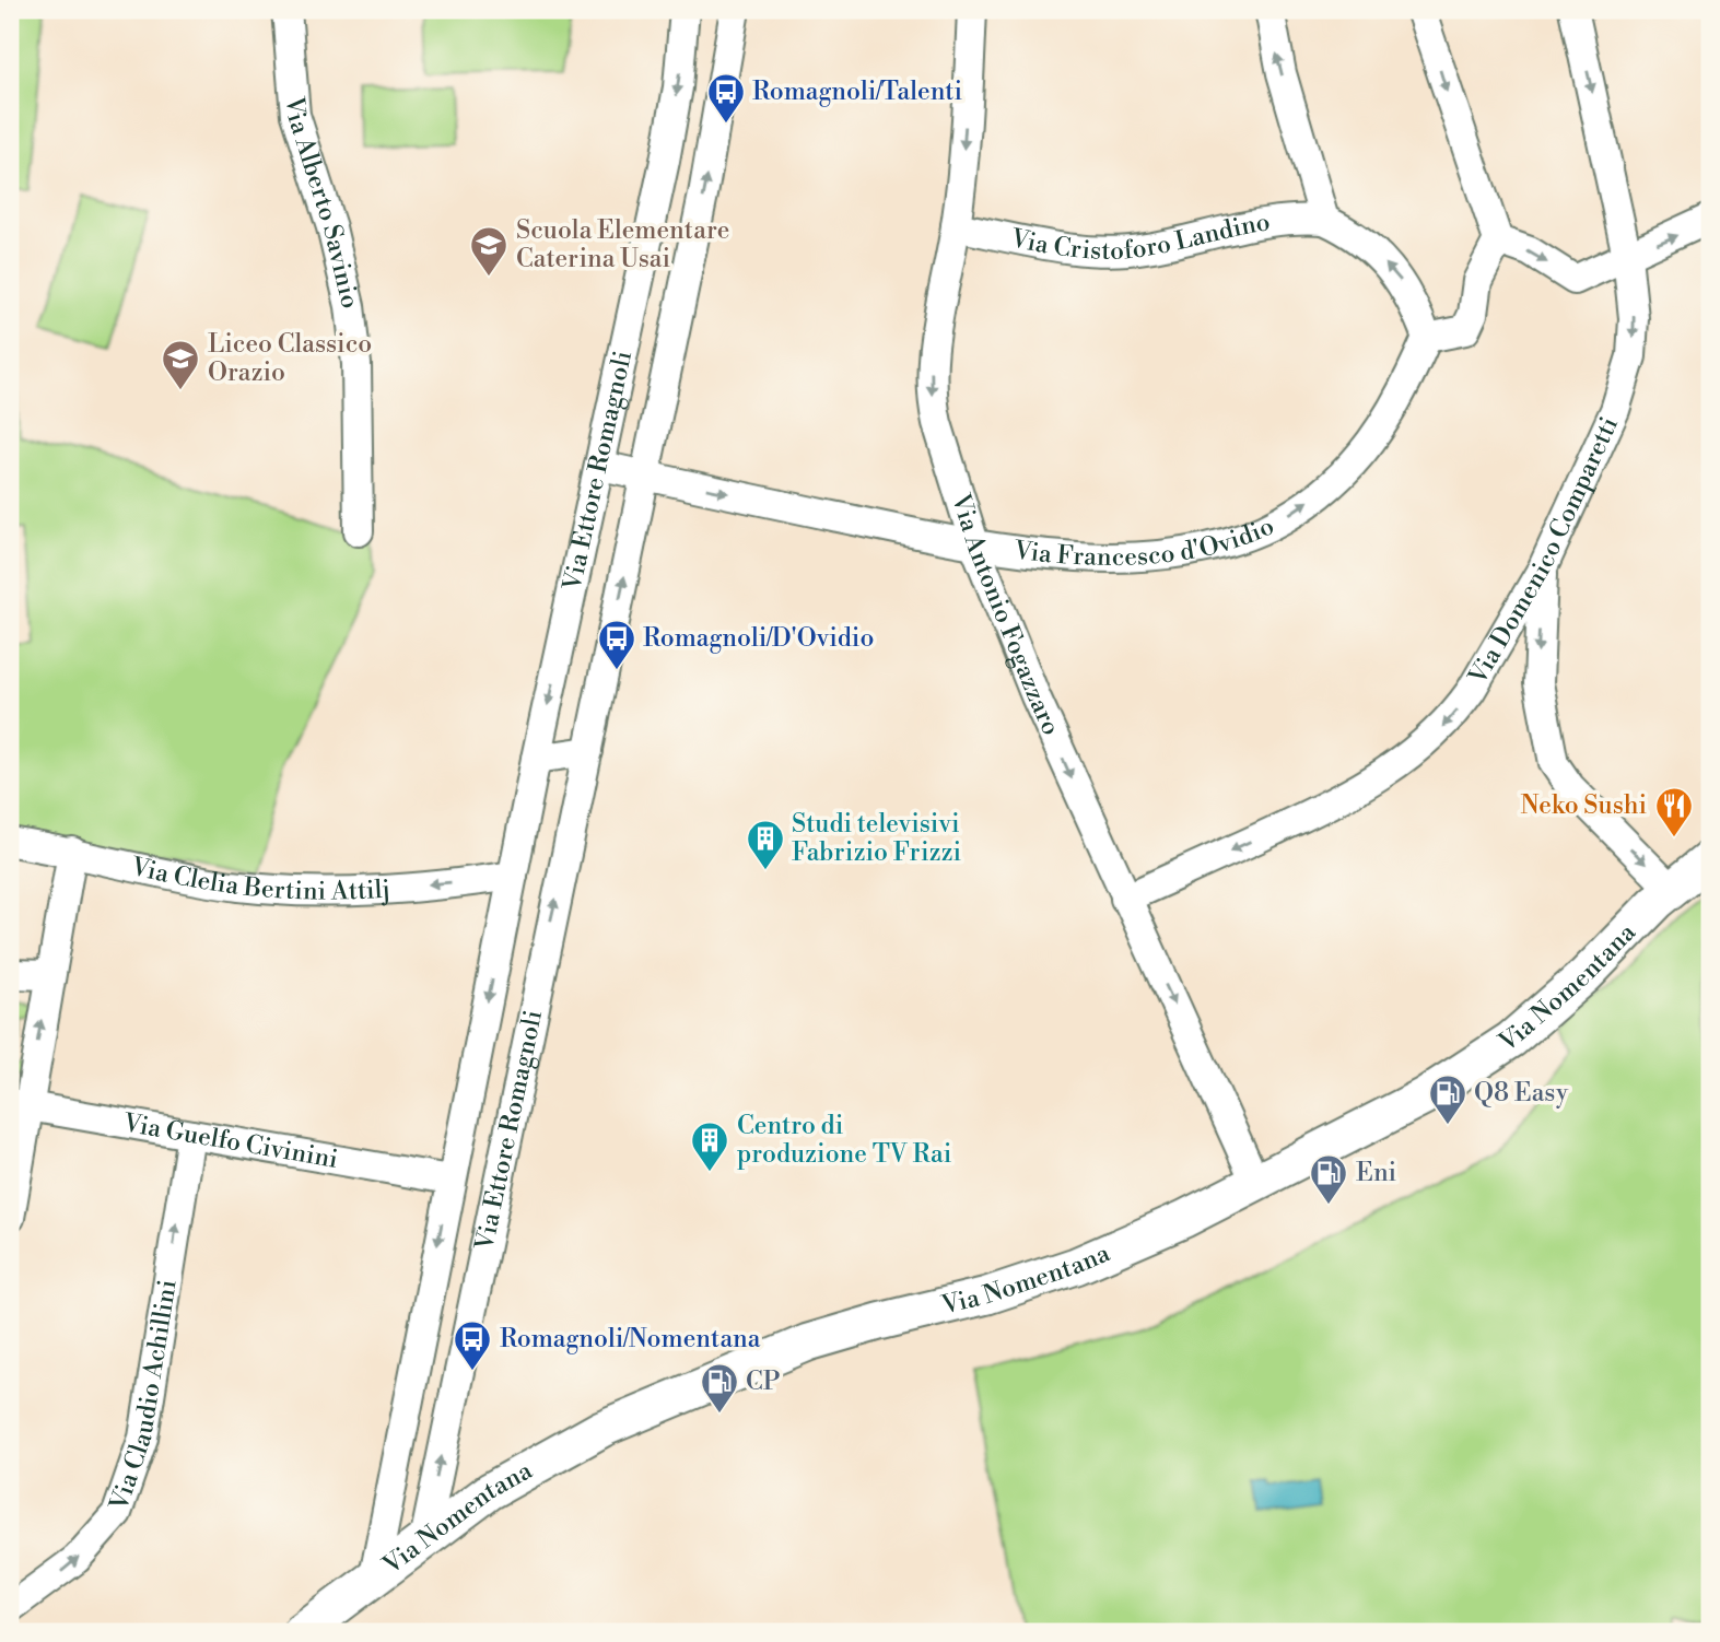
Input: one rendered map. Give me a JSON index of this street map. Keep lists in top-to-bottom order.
{
  "streets": {
    "main road": ["Via Nomentana"],
    "street": [
      "Via Alberto Savinio",
      "Via Cristoforo Landino",
      "Via Ettore Romagnoli",
      "Via Francesco d'Ovidio",
      "Via Domenico Comparetti",
      "Via Antonio Fogazzaro",
      "Via Clelia Bertini Attilj",
      "Via Guelfo Civinini",
      "Via Claudio Achillini"
    ]
  },
  "crossings": [
    ["Via Cristoforo Landino", "Via Antonio Fogazzaro"],
    ["Via Ettore Romagnoli", "Via Francesco d'Ovidio"],
    ["Via Ettore Romagnoli", "Via Clelia Bertini Attilj"],
    ["Via Ettore Romagnoli", "Via Nomentana"],
    ["Via Ettore Romagnoli", "Via Guelfo Civinini"],
    ["Via Francesco d'Ovidio", "Via Antonio Fogazzaro"],
    ["Via Domenico Comparetti", "Via Antonio Fogazzaro"],
    ["Via Antonio Fogazzaro", "Via Nomentana"],
    ["Via Guelfo Civinini", "Via Claudio Achillini"]
  ],
  "one_way": [
    "Via Francesco d'Ovidio",
    "Via Domenico Comparetti",
    "Via Antonio Fogazzaro",
    "Via Clelia Bertini Attilj",
    "Via Claudio Achillini"
  ],
  "places": {
    "bus stop": ["Romagnoli/Talenti", "Romagnoli/D'Ovidio", "Romagnoli/Nomentana"],
    "school or university": ["Scuola Elementare Caterina Usai", "Liceo Classico Orazio"],
    "restaurant": ["Neko Sushi"],
    "building": ["Studi televisivi Fabrizio Frizzi", "Centro di produzione TV Rai"],
    "fuel station": ["Q8 Easy", "Eni", "CP"]
  }
}
